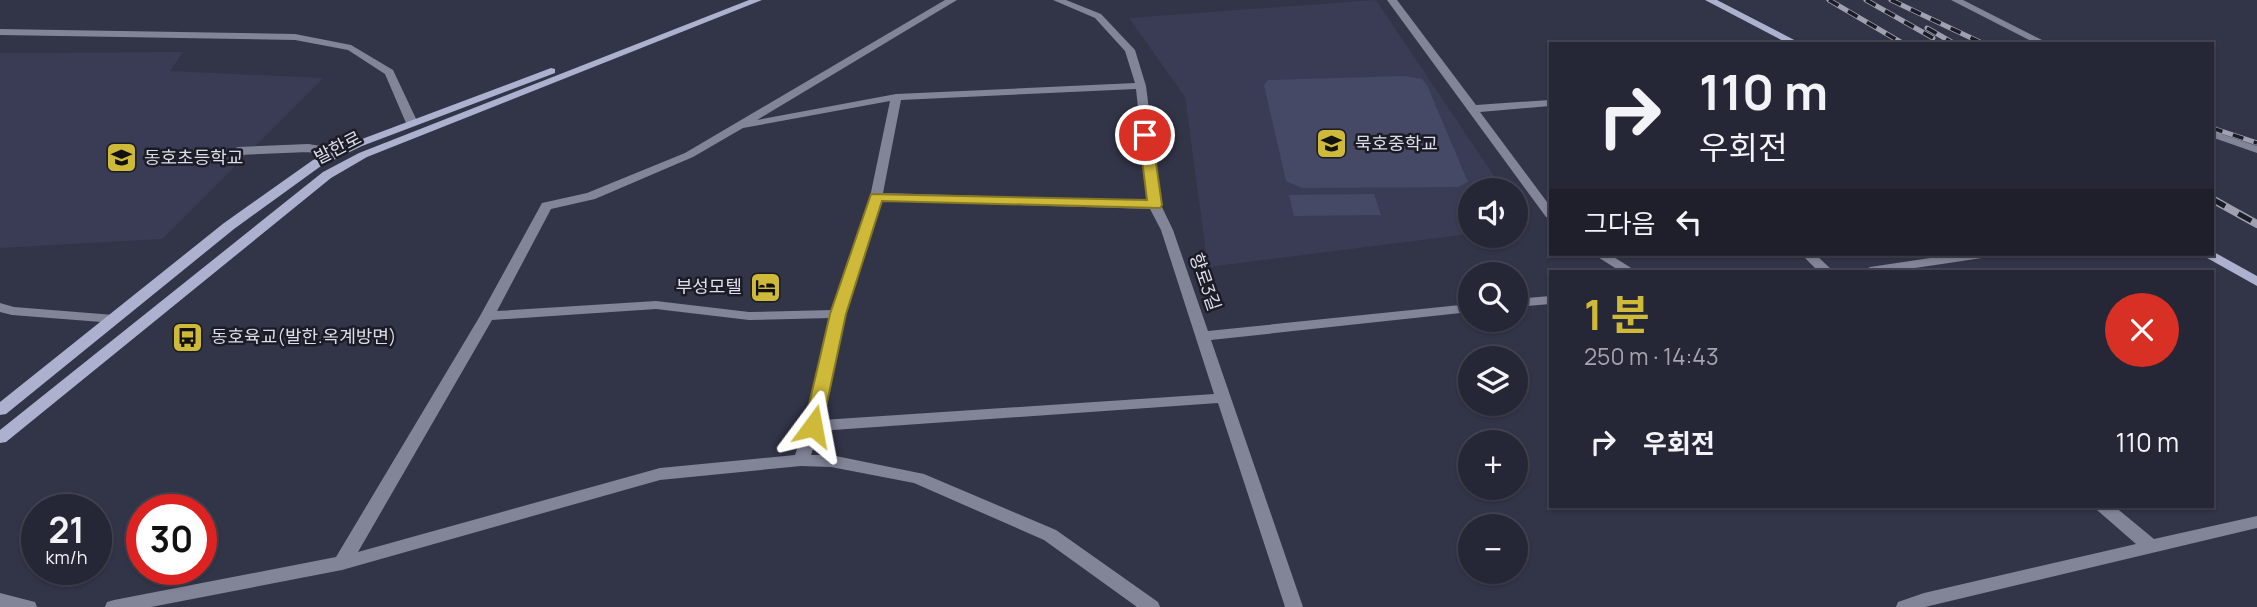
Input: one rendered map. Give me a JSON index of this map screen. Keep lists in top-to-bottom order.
{
  "streets": {
    "street": ["발한로", "향로3길"]
  },
  "places": {
    "school or university": ["묵호중학교", "동호초등학교"],
    "hotel": ["부성모텔"],
    "bus stop": ["동호육교(발한.옥계방면)"]
  },
  "page": {
    "turn": ["110 m", "우회전"],
    "map_buttons": ["+", "−"],
    "then": "그다음",
    "heading": ["1 분", "250 m · 14:43"],
    "list": [
      {
        "name": "우회전",
        "value": "110 m"
      }
    ],
    "speed": "21 km/h",
    "limit": "30"
  }
}
